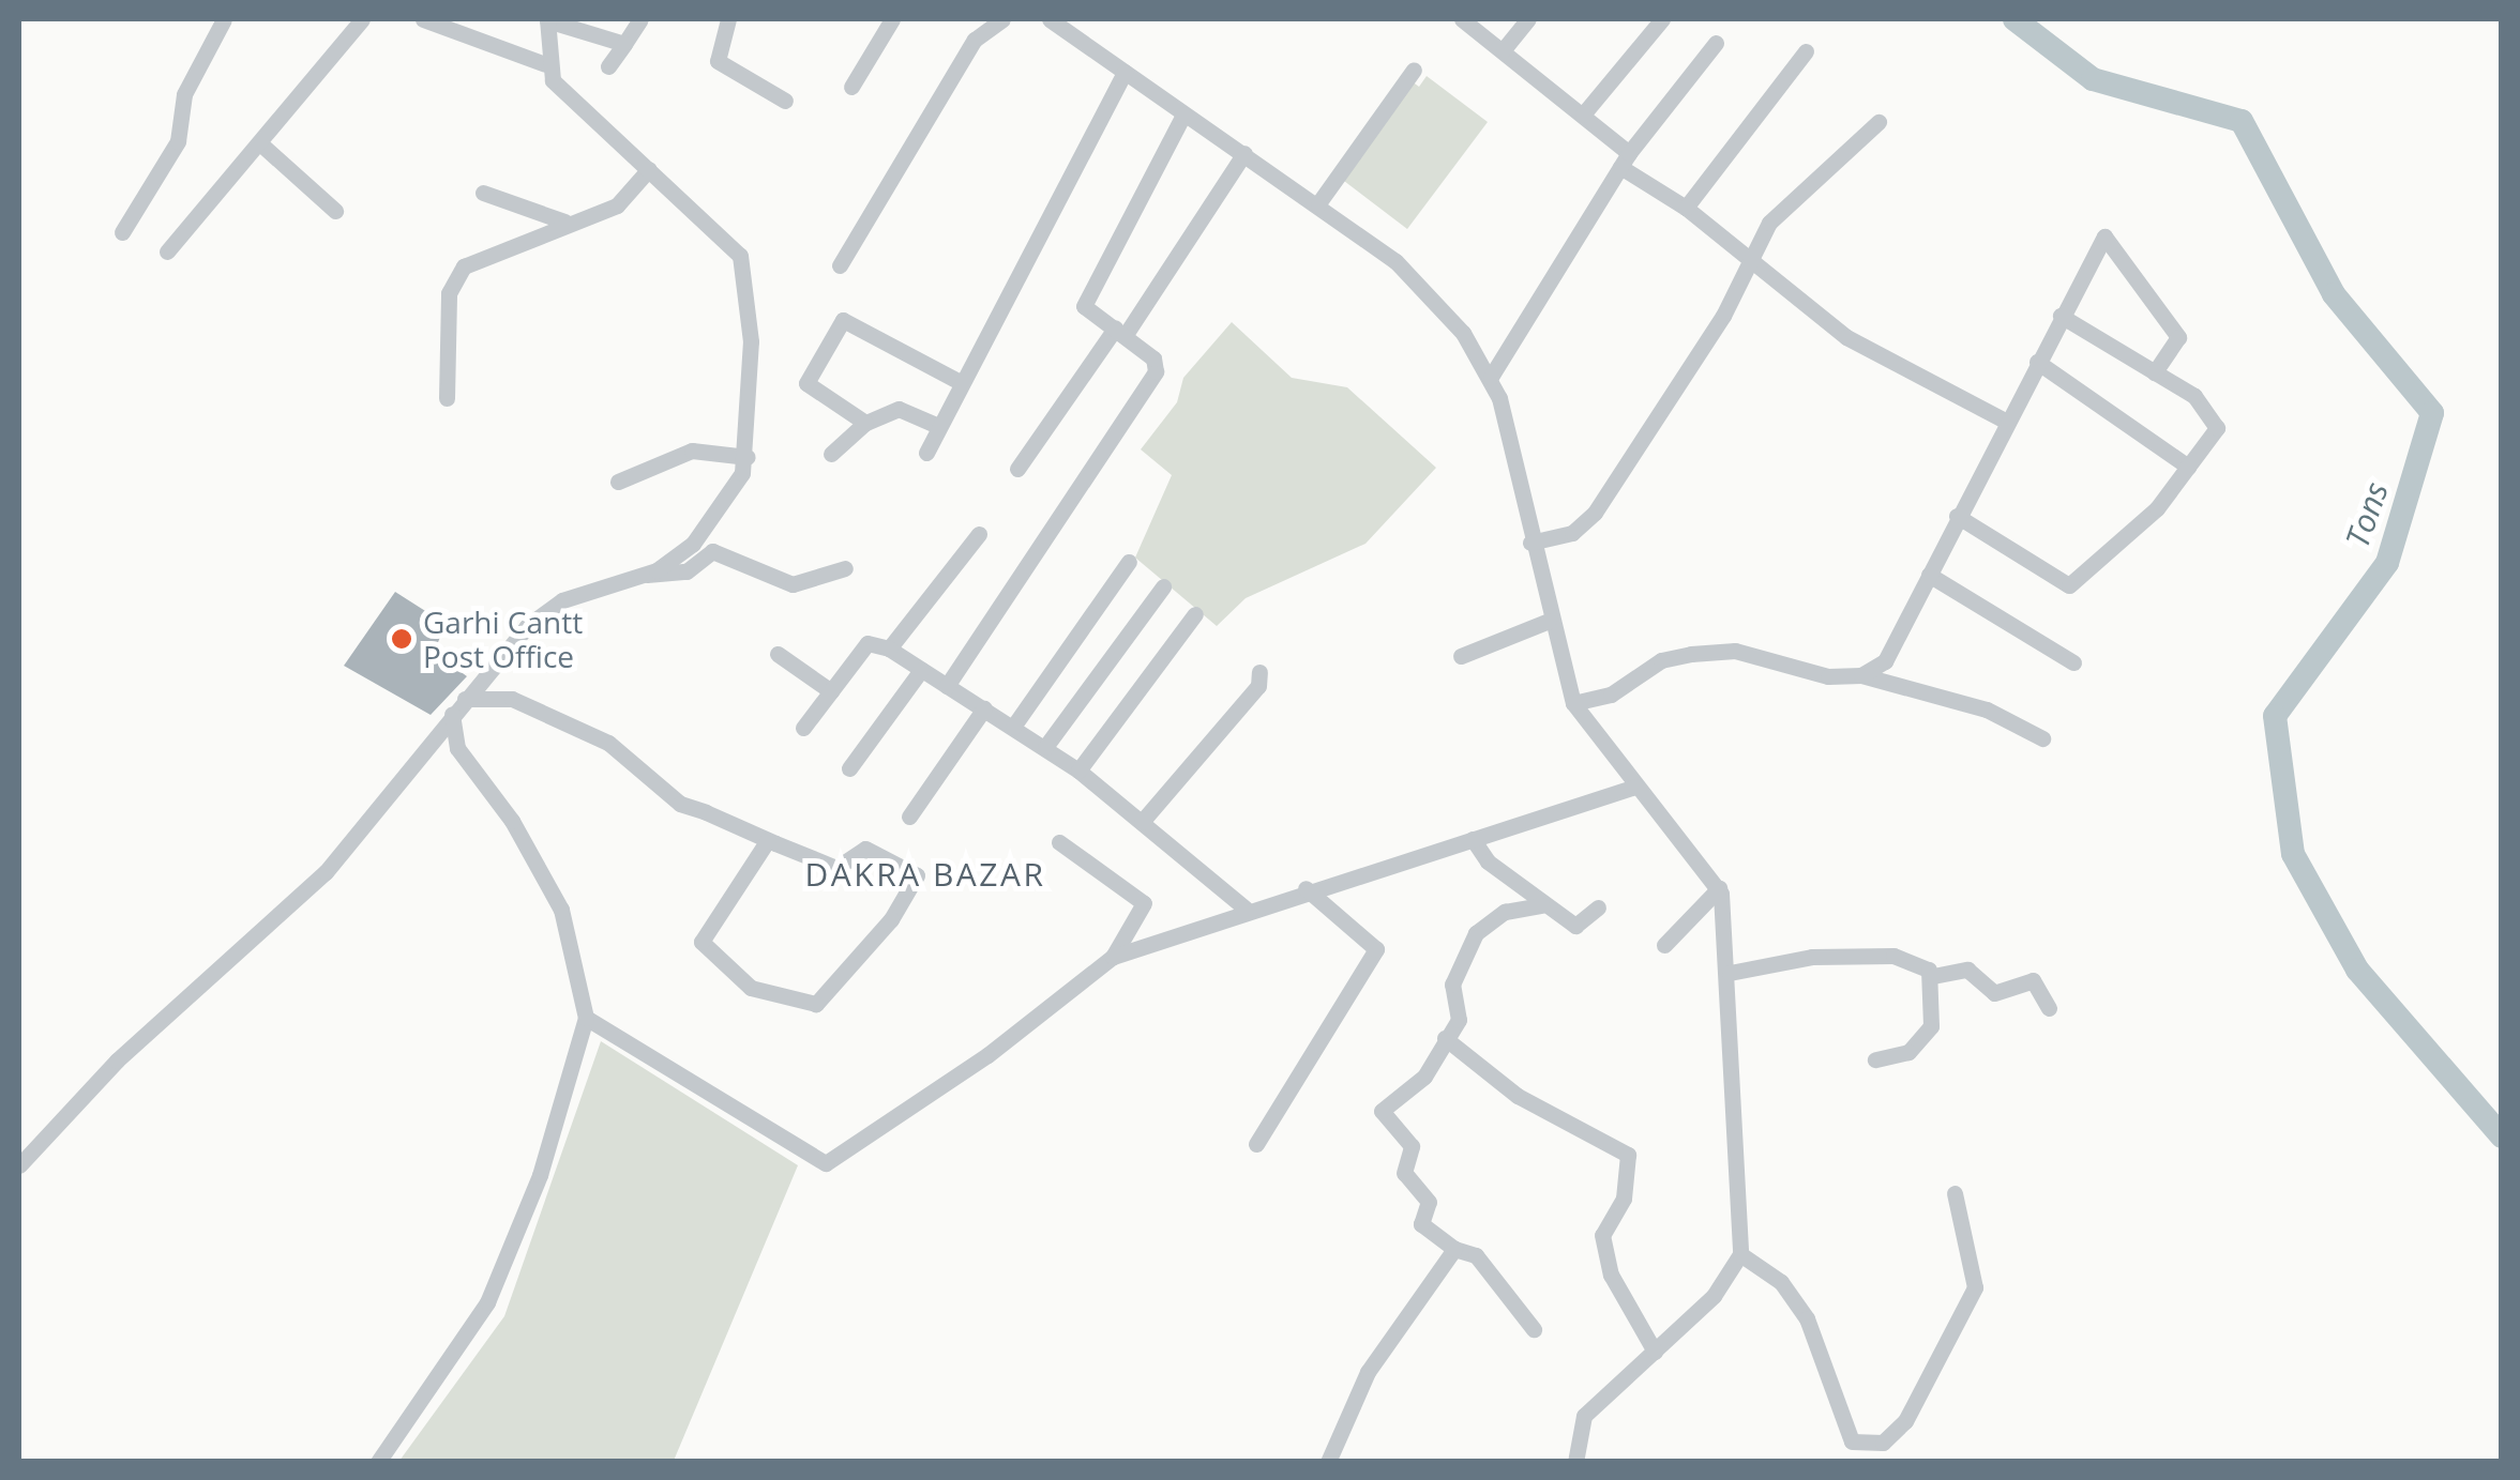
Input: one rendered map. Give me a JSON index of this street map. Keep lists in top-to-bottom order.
{
  "districts": ["DAKRA BAZAR"],
  "water": ["Tons"],
  "places": ["Garhi Cantt Post Office"]
}
